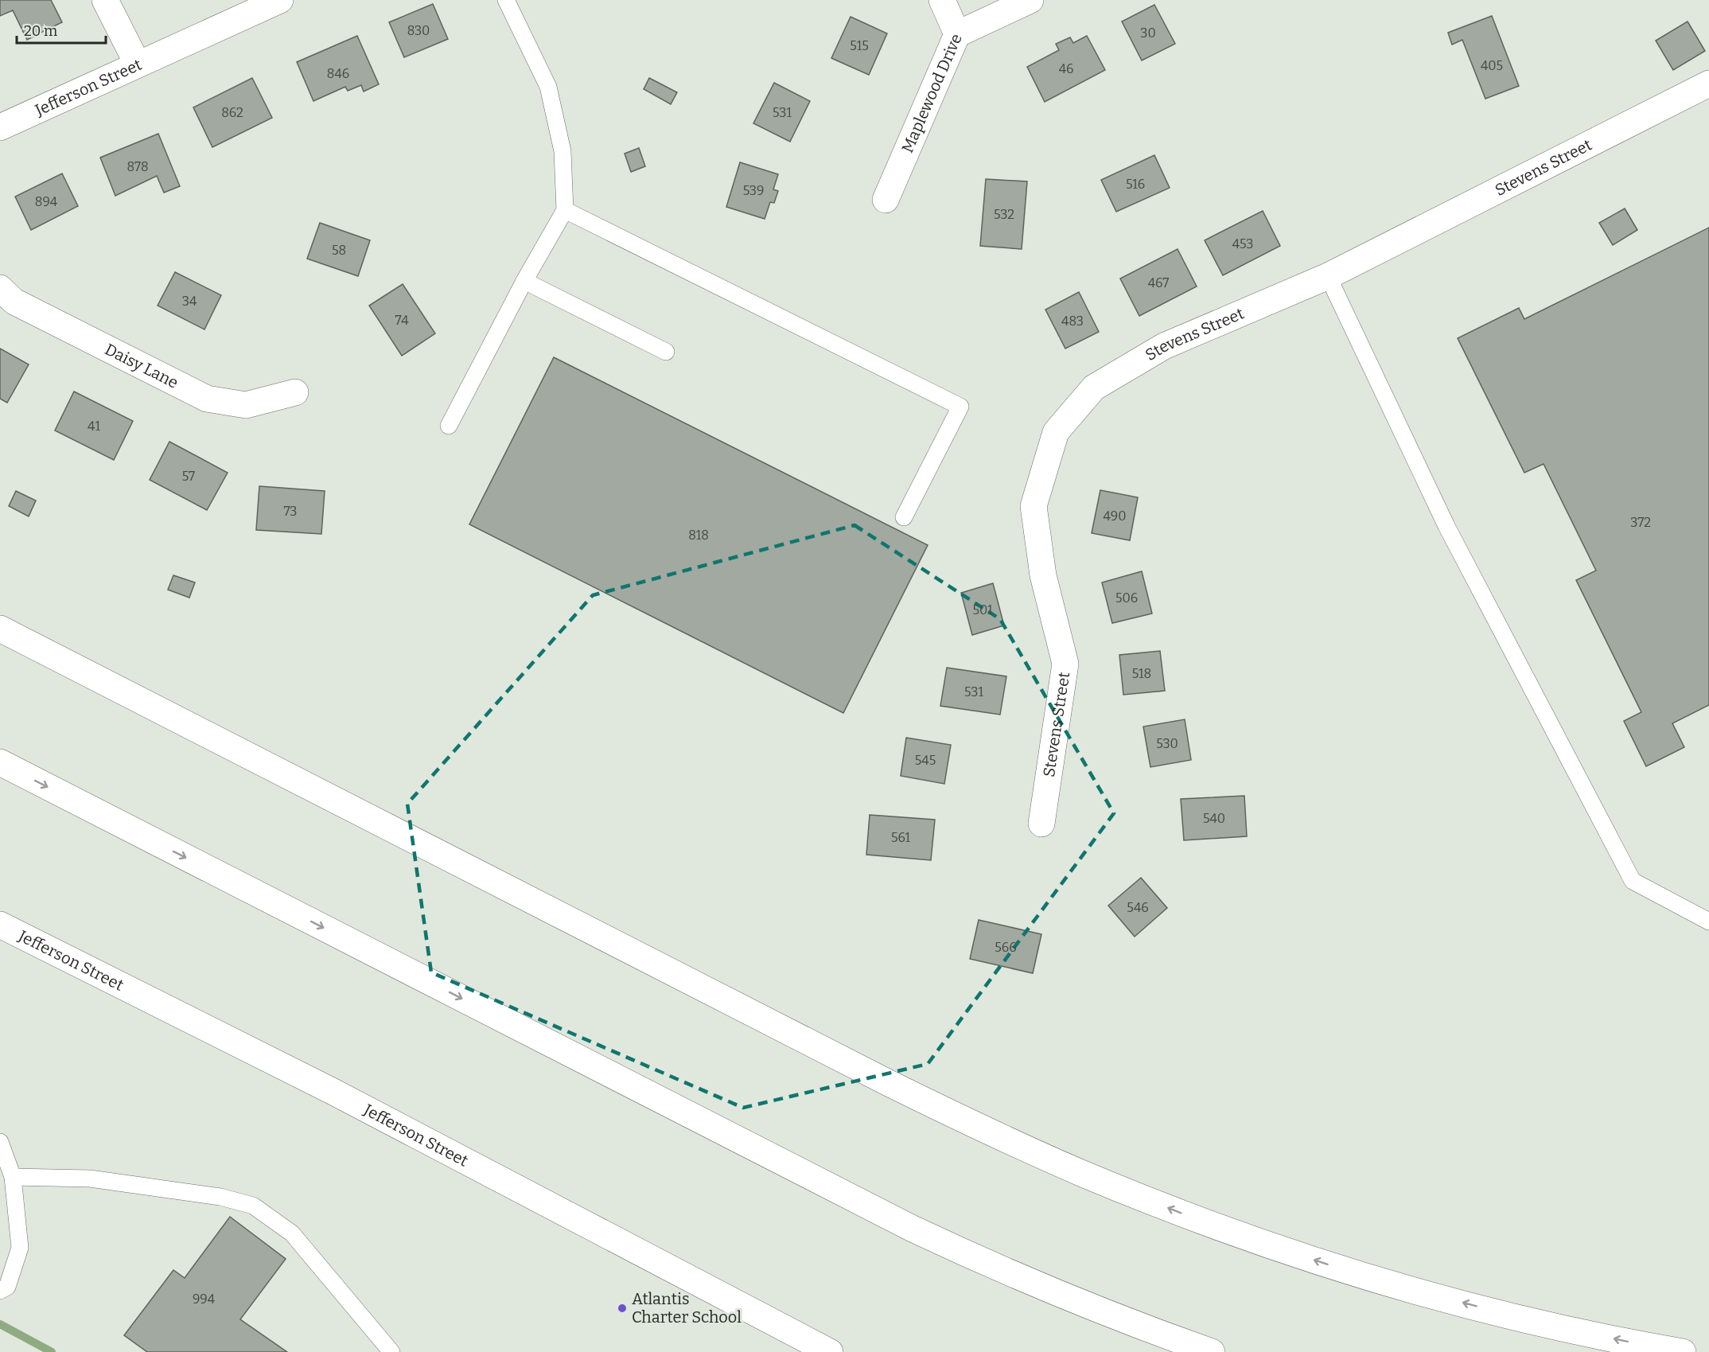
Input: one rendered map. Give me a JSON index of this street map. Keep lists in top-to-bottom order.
{
  "streets": {
    "main road": [
      "Jefferson Street",
      "Maplewood Drive",
      "Stevens Street",
      "Daisy Lane"
    ]
  },
  "places": ["Atlantis Charter School"],
  "house_numbers": [
    "830",
    "30",
    "515",
    "405",
    "46",
    "846",
    "862",
    "531",
    "878",
    "516",
    "539",
    "894",
    "532",
    "453",
    "58",
    "467",
    "34",
    "74",
    "483",
    "41",
    "57",
    "73",
    "490",
    "372",
    "818",
    "506",
    "501",
    "518",
    "531",
    "530",
    "545",
    "540",
    "561",
    "546",
    "566",
    "994"
  ],
  "scale_bar": "20 m"
}
